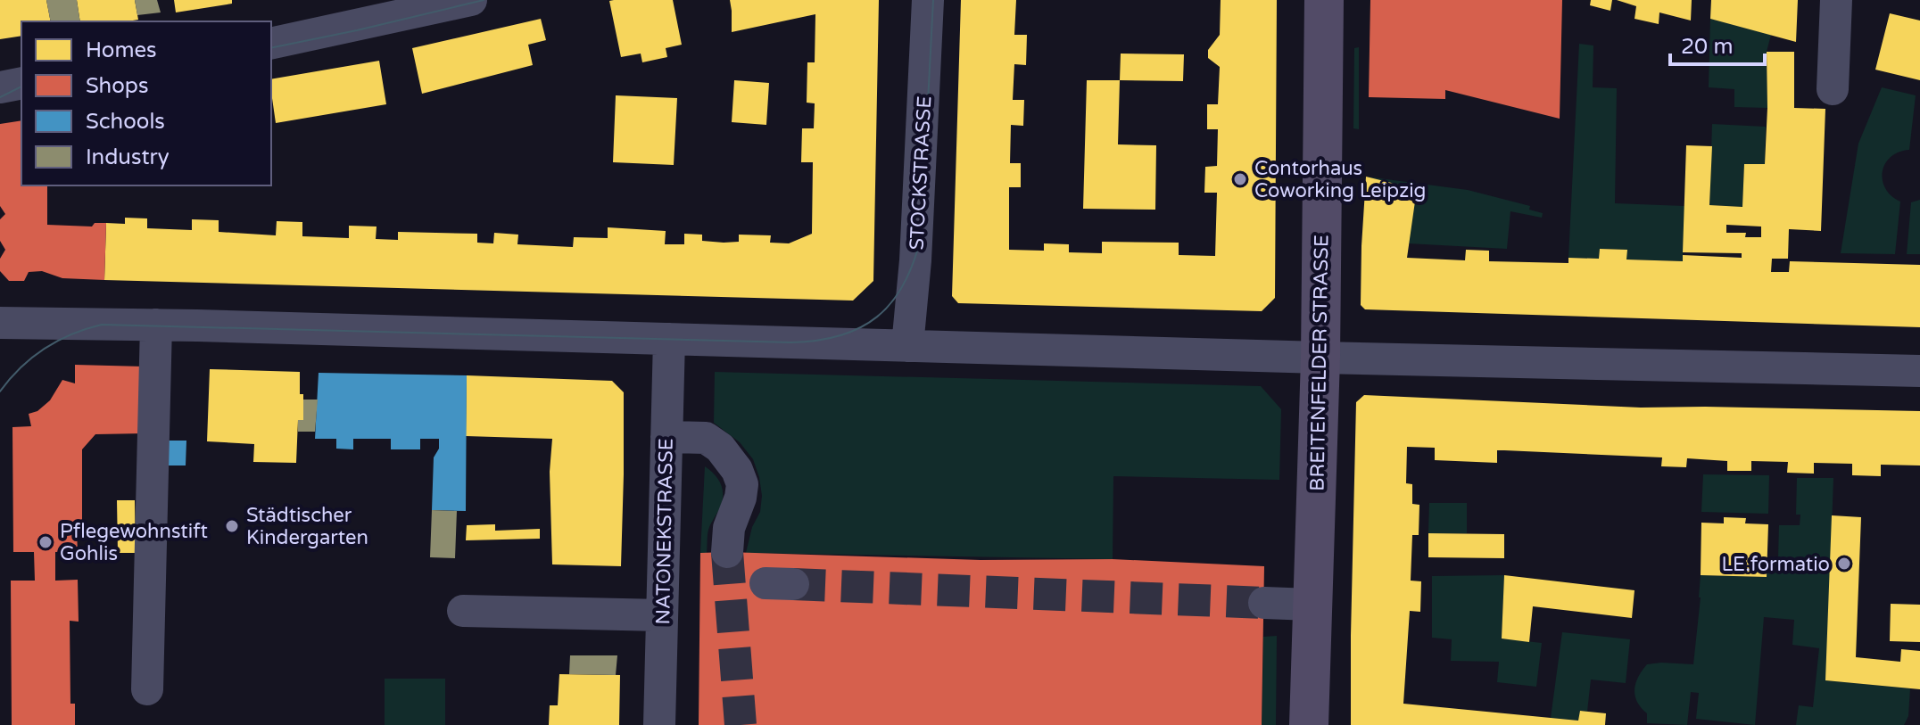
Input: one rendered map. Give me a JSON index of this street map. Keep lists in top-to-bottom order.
{
  "streets": {
    "main road": ["BREITENFELDER STRASSE"],
    "street": ["STOCKSTRASSE", "NATONEKSTRASSE"]
  },
  "places": [
    "Contorhaus Coworking Leipzig",
    "Städtischer Kindergarten",
    "Pflegewohnstift Gohlis",
    "LE.formatio"
  ],
  "legend": [
    "Homes",
    "Shops",
    "Schools",
    "Industry"
  ],
  "scale_bar": "20 m"
}
